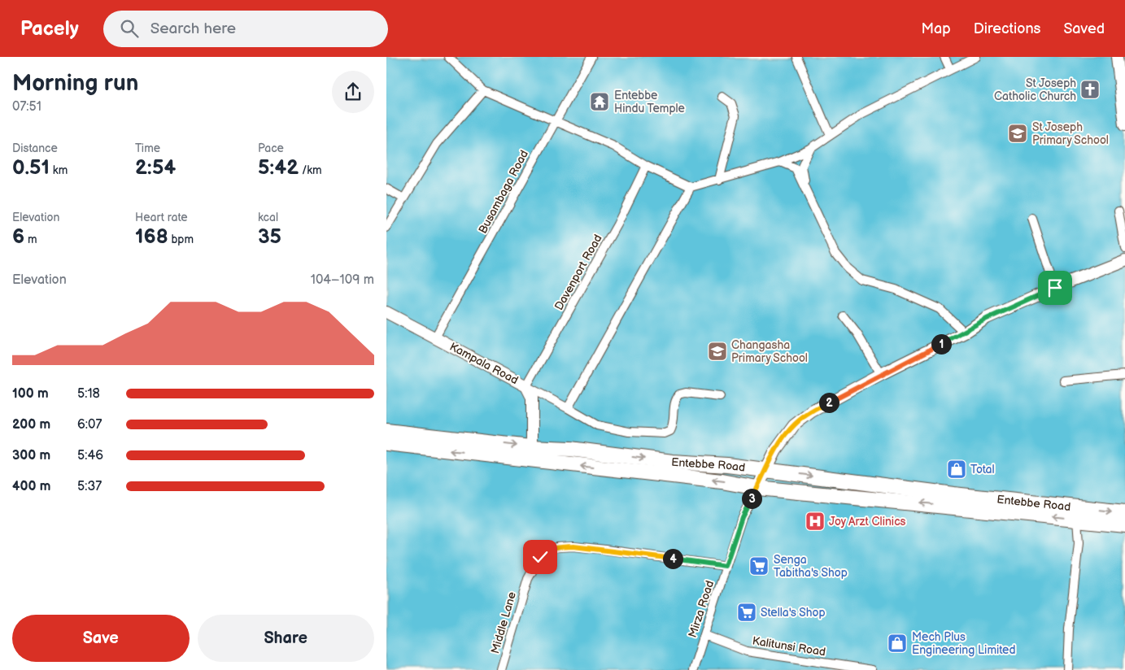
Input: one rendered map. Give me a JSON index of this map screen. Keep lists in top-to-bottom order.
{
  "streets": {
    "highway": ["Entebbe Road"],
    "street": [
      "Busambaga Road",
      "Davenport Road",
      "Kampala Road",
      "Mirza Road",
      "Middle Lane",
      "Kalitunsi Road"
    ]
  },
  "crossings": [
    ["Busambaga Road", "Kampala Road"],
    ["Davenport Road", "Kampala Road"],
    ["Kampala Road", "Entebbe Road"],
    ["Entebbe Road", "Mirza Road"],
    ["Mirza Road", "Middle Lane"],
    ["Mirza Road", "Kalitunsi Road"]
  ],
  "places": {
    "church": ["St Joseph Catholic Church"],
    "temple": ["Entebbe Hindu Temple"],
    "school or university": ["St Joseph Primary School", "Changasha Primary School"],
    "shop": ["Total", "Mech Plus Engineering Limited"],
    "hospital": ["Joy Arzt Clinics"],
    "supermarket": ["Senga Tabitha's Shop", "Stella's Shop"]
  },
  "page": {
    "header": "Pacely",
    "search": "Search here",
    "nav": ["Map", "Directions", "Saved"],
    "heading": ["Morning run", "07:51"],
    "stats": [
      ["Distance", "0.51 km"],
      ["Time", "2:54"],
      ["Pace", "5:42 /km"],
      ["Elevation", "6 m"],
      ["Heart rate", "168 bpm"],
      ["kcal", "35"]
    ],
    "chart": ["Elevation", "104–109 m"],
    "pins": [
      "1",
      "2",
      "3",
      "4"
    ],
    "list": [
      {
        "name": "100 m",
        "note": "5:18"
      },
      {
        "name": "200 m",
        "note": "6:07"
      },
      {
        "name": "300 m",
        "note": "5:46"
      },
      {
        "name": "400 m",
        "note": "5:37"
      }
    ],
    "buttons": ["Save", "Share"]
  }
}
